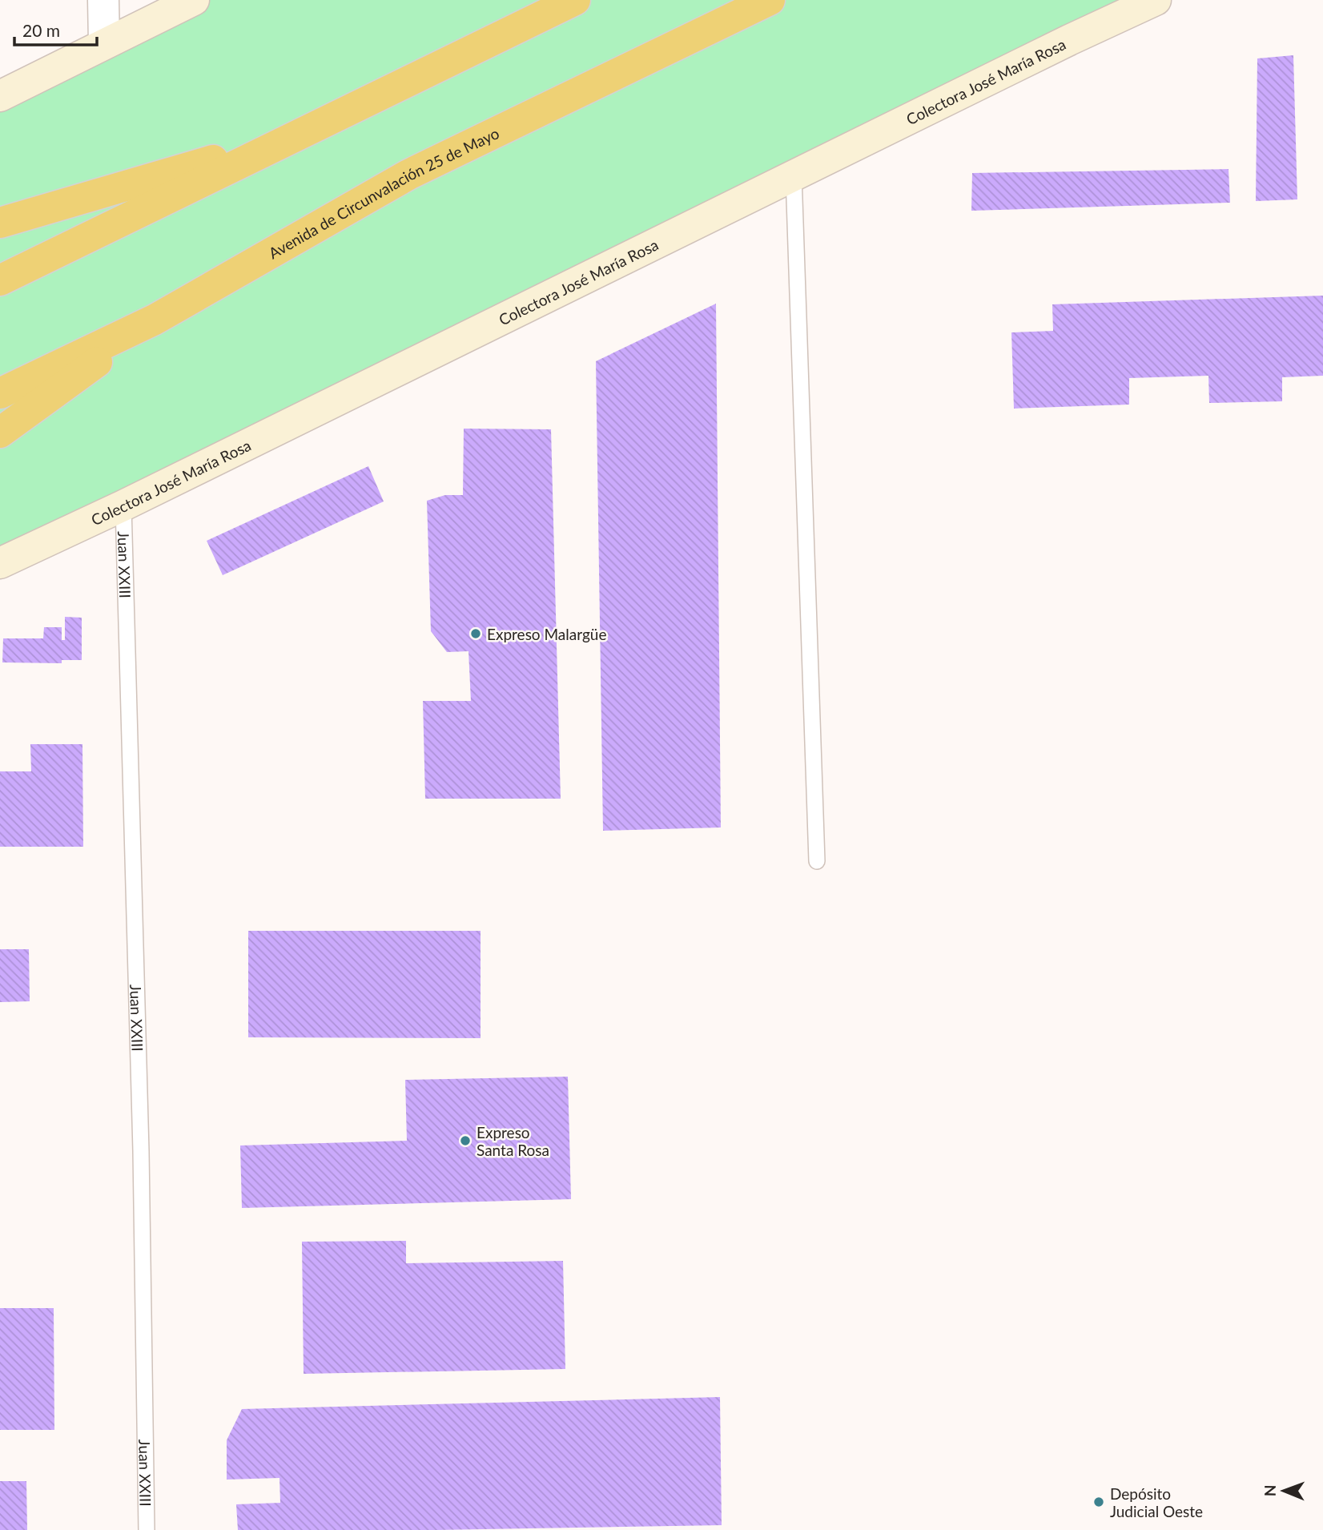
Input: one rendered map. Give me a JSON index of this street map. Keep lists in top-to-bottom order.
{
  "streets": {
    "highway": ["Avenida de Circunvalación 25 de Mayo"],
    "main road": ["Colectora José María Rosa"],
    "lane": ["Juan XXIII"]
  },
  "crossings": [
    ["Colectora José María Rosa", "Juan XXIII"]
  ],
  "places": ["Expreso Malargüe", "Expreso Santa Rosa", "Depósito Judicial Oeste"],
  "scale_bar": "20 m",
  "north": "left"
}
